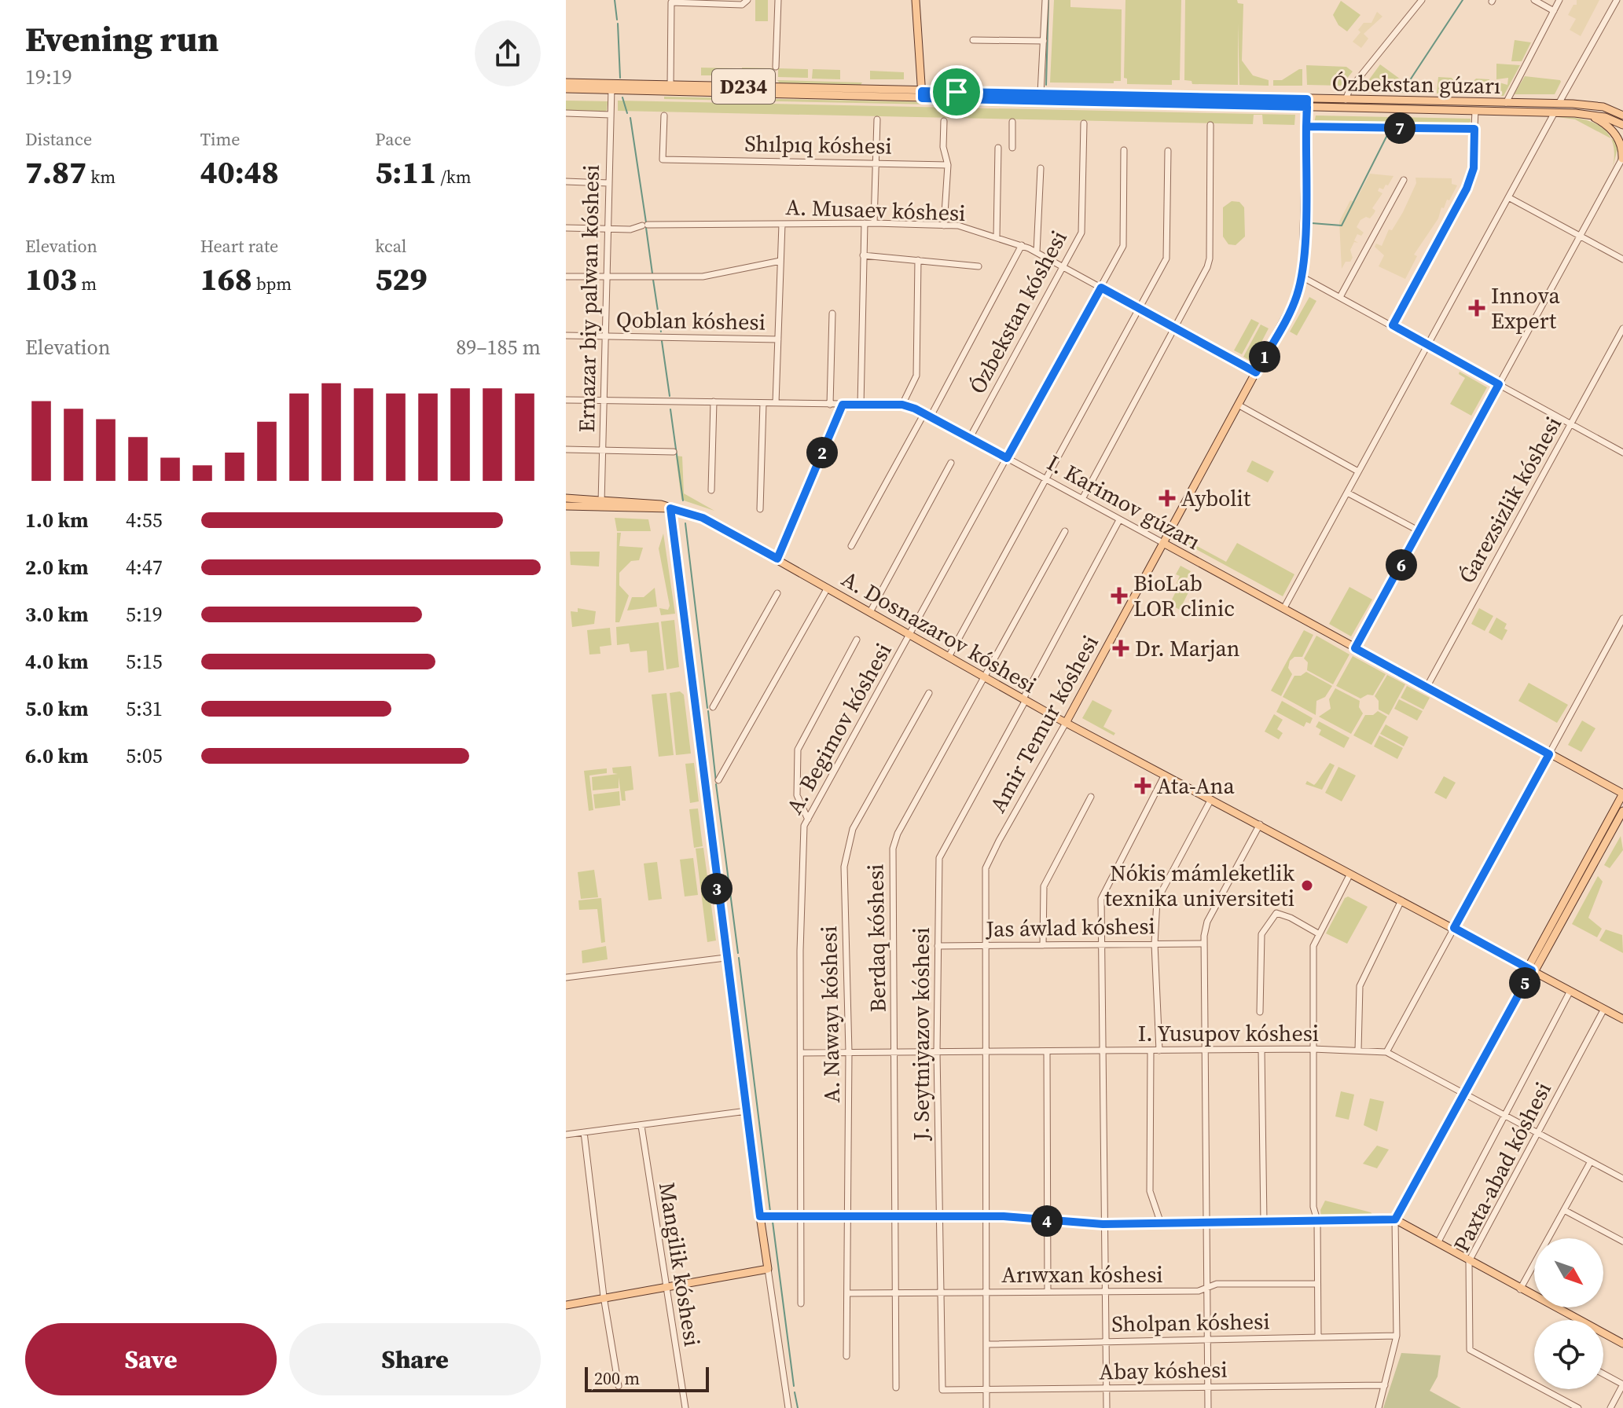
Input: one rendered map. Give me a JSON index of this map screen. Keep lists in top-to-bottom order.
{
  "streets": {
    "main road": [
      "Ózbekstan gúzarı",
      "D234",
      "I. Karimov gúzarı",
      "A. Dosnazarov kóshesi",
      "Amir Temur kóshesi"
    ],
    "street": [
      "Shılpıq kóshesi",
      "A. Musaev kóshesi",
      "Ernazar biy palwan kóshesi",
      "Ózbekstan kóshesi",
      "Qoblan kóshesi",
      "Ǵarezsizlik kóshesi",
      "A. Begimov kóshesi",
      "Jas áwlad kóshesi",
      "Berdaq kóshesi",
      "A. Nawayı kóshesi",
      "I. Yusupov kóshesi",
      "J. Seytniyazov kóshesi",
      "Paxta-abad kóshesi",
      "Mangilik kóshesi",
      "Arıwxan kóshesi",
      "Sholpan kóshesi",
      "Abay kóshesi"
    ]
  },
  "crossings": [
    ["Ózbekstan gúzarı", "Ernazar biy palwan kóshesi"],
    ["Ózbekstan gúzarı", "Amir Temur kóshesi"],
    ["A. Musaev kóshesi", "Ernazar biy palwan kóshesi"],
    ["A. Musaev kóshesi", "Ózbekstan kóshesi"],
    ["A. Musaev kóshesi", "Amir Temur kóshesi"],
    ["A. Musaev kóshesi", "A. Begimov kóshesi"],
    ["Ernazar biy palwan kóshesi", "Qoblan kóshesi"],
    ["Ernazar biy palwan kóshesi", "I. Karimov gúzarı"],
    ["Ernazar biy palwan kóshesi", "A. Dosnazarov kóshesi"],
    ["Ózbekstan kóshesi", "I. Karimov gúzarı"],
    ["Ǵarezsizlik kóshesi", "I. Karimov gúzarı"],
    ["I. Karimov gúzarı", "Amir Temur kóshesi"],
    ["I. Karimov gúzarı", "A. Begimov kóshesi"],
    ["I. Karimov gúzarı", "J. Seytniyazov kóshesi"],
    ["A. Dosnazarov kóshesi", "Amir Temur kóshesi"],
    ["A. Dosnazarov kóshesi", "A. Begimov kóshesi"],
    ["A. Dosnazarov kóshesi", "Berdaq kóshesi"],
    ["A. Dosnazarov kóshesi", "J. Seytniyazov kóshesi"],
    ["A. Dosnazarov kóshesi", "Paxta-abad kóshesi"],
    ["Amir Temur kóshesi", "Jas áwlad kóshesi"],
    ["Amir Temur kóshesi", "I. Yusupov kóshesi"],
    ["Amir Temur kóshesi", "Arıwxan kóshesi"],
    ["Amir Temur kóshesi", "Sholpan kóshesi"],
    ["Amir Temur kóshesi", "Abay kóshesi"],
    ["A. Begimov kóshesi", "I. Yusupov kóshesi"],
    ["Jas áwlad kóshesi", "J. Seytniyazov kóshesi"],
    ["Berdaq kóshesi", "I. Yusupov kóshesi"],
    ["Berdaq kóshesi", "Arıwxan kóshesi"],
    ["A. Nawayı kóshesi", "I. Yusupov kóshesi"],
    ["A. Nawayı kóshesi", "Arıwxan kóshesi"],
    ["I. Yusupov kóshesi", "J. Seytniyazov kóshesi"],
    ["I. Yusupov kóshesi", "Paxta-abad kóshesi"],
    ["J. Seytniyazov kóshesi", "Arıwxan kóshesi"],
    ["J. Seytniyazov kóshesi", "Abay kóshesi"]
  ],
  "places": {
    "health": [
      "Innova Expert",
      "Aybolit",
      "BioLab LOR clinic",
      "Dr. Marjan",
      "Ata-Ana"
    ],
    "other": ["Nókis mámleketlik texnika universiteti"]
  },
  "scale_bar": "200 m",
  "north": "bottom right",
  "page": {
    "heading": ["Evening run", "19:19"],
    "stats": [
      ["Distance", "7.87 km"],
      ["Time", "40:48"],
      ["Pace", "5:11 /km"],
      ["Elevation", "103 m"],
      ["Heart rate", "168 bpm"],
      ["kcal", "529"]
    ],
    "pins": [
      "7",
      "1",
      "2",
      "6",
      "3",
      "5",
      "4"
    ],
    "chart": ["Elevation", "89–185 m"],
    "list": [
      {
        "name": "1.0 km",
        "note": "4:55"
      },
      {
        "name": "2.0 km",
        "note": "4:47"
      },
      {
        "name": "3.0 km",
        "note": "5:19"
      },
      {
        "name": "4.0 km",
        "note": "5:15"
      },
      {
        "name": "5.0 km",
        "note": "5:31"
      },
      {
        "name": "6.0 km",
        "note": "5:05"
      }
    ],
    "buttons": ["Save", "Share"],
    "scale": "200 m"
  }
}
